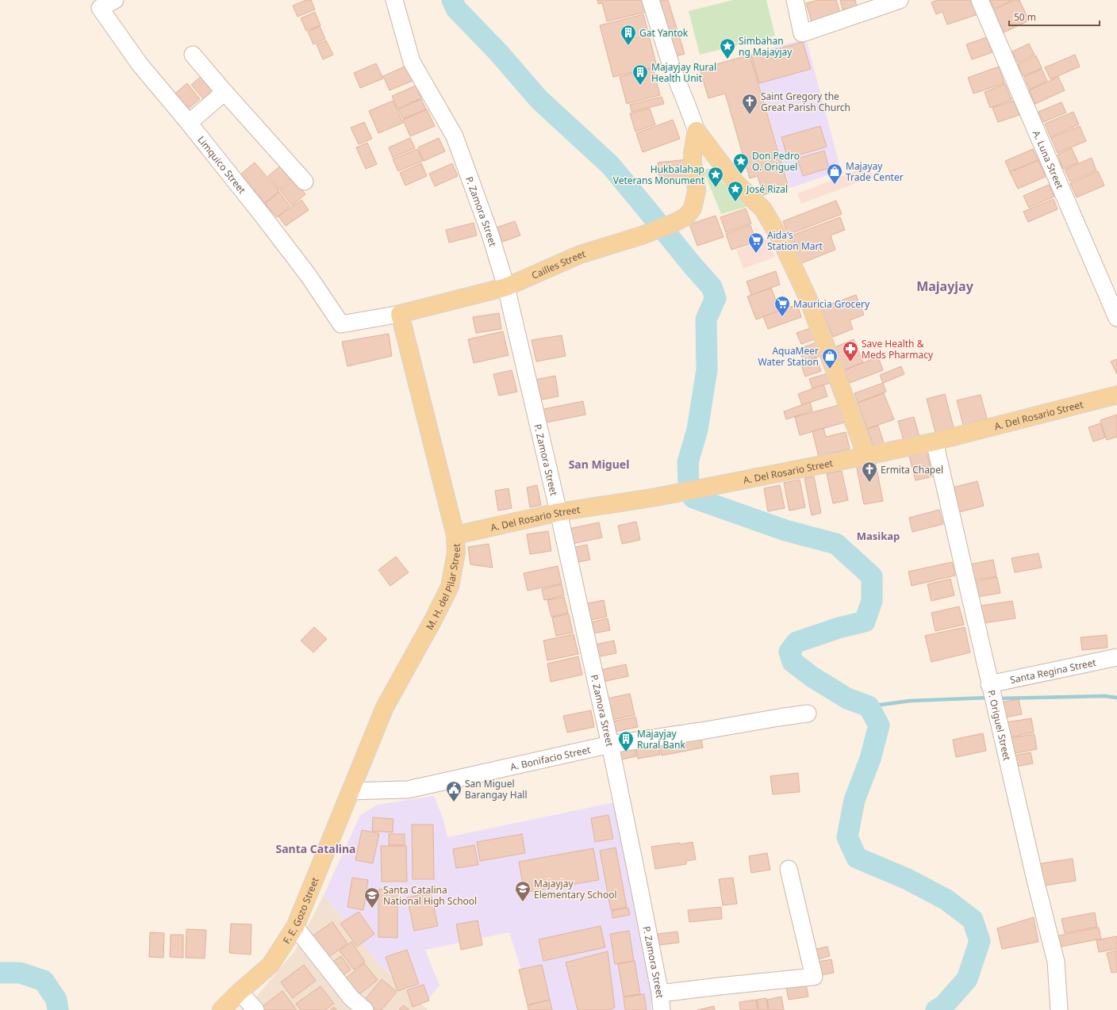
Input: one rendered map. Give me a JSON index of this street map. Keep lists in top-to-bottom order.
{
  "streets": {
    "main road": [
      "Cailles Street",
      "A. Del Rosario Street",
      "M. H. del Pilar Street",
      "F. E. Gozo Street"
    ],
    "street": [
      "A. Luna Street",
      "Limquico Street",
      "P. Zamora Street",
      "Santa Regina Street",
      "P. Origuel Street",
      "A. Bonifacio Street"
    ]
  },
  "crossings": [
    ["Limquico Street", "Cailles Street"],
    ["P. Zamora Street", "Cailles Street"],
    ["P. Zamora Street", "A. Del Rosario Street"],
    ["P. Zamora Street", "A. Bonifacio Street"],
    ["Cailles Street", "M. H. del Pilar Street"],
    ["A. Del Rosario Street", "M. H. del Pilar Street"],
    ["A. Del Rosario Street", "P. Origuel Street"],
    ["M. H. del Pilar Street", "A. Bonifacio Street"],
    ["M. H. del Pilar Street", "F. E. Gozo Street"],
    ["Santa Regina Street", "P. Origuel Street"],
    ["A. Bonifacio Street", "F. E. Gozo Street"]
  ],
  "districts": [
    "Majayjay",
    "San Miguel",
    "Masikap",
    "Santa Catalina"
  ],
  "places": {
    "building": ["Gat Yantok", "Majayjay Rural Health Unit", "Majayjay Rural Bank"],
    "place": [
      "Simbahan ng Majayjay",
      "Don Pedro O. Origuel",
      "Hukbalahap Veterans Monument",
      "José Rizal"
    ],
    "church": ["Saint Gregory the Great Parish Church", "Ermita Chapel"],
    "shop": ["Majayay Trade Center", "AquaMeer Water Station"],
    "supermarket": ["Aida's Station Mart", "Mauricia Grocery"],
    "pharmacy": ["Save Health & Meds Pharmacy"],
    "public building": ["San Miguel Barangay Hall"],
    "school or university": ["Majayjay Elementary School", "Santa Catalina National High School"]
  },
  "scale_bar": "50 m"
}
